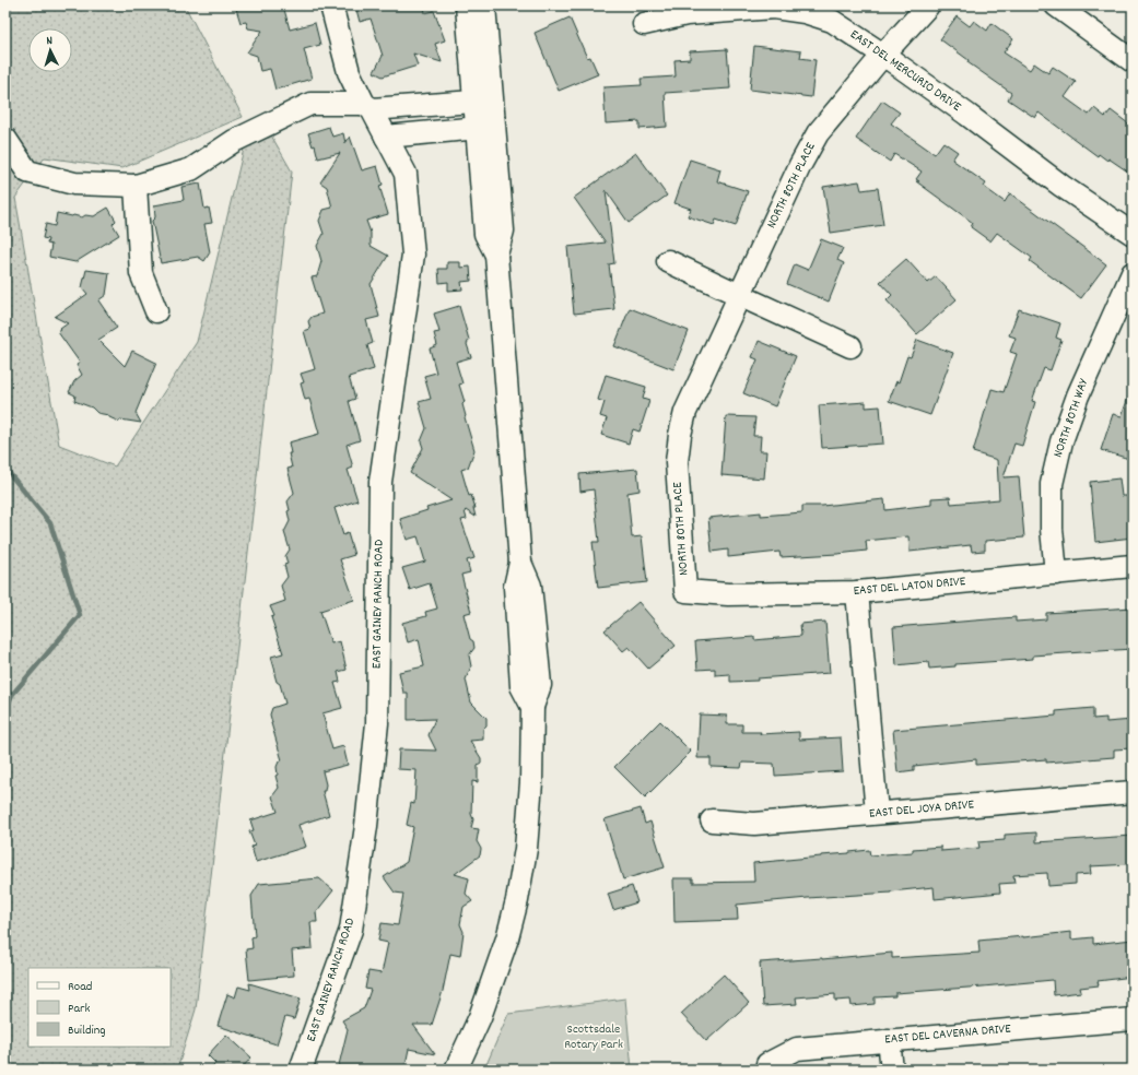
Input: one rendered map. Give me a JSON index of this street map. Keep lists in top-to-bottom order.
{
  "streets": {
    "street": [
      "EAST DEL MERCURIO DRIVE",
      "NORTH 80TH PLACE",
      "NORTH 80TH WAY",
      "EAST DEL LATON DRIVE",
      "EAST GAINEY RANCH ROAD",
      "EAST DEL JOYA DRIVE",
      "EAST DEL CAVERNA DRIVE"
    ]
  },
  "crossings": [
    ["EAST DEL MERCURIO DRIVE", "NORTH 80TH PLACE"],
    ["NORTH 80TH PLACE", "EAST DEL LATON DRIVE"],
    ["NORTH 80TH WAY", "EAST DEL LATON DRIVE"]
  ],
  "parks": ["Scottsdale Rotary Park"],
  "legend": ["Road", "Park", "Building"],
  "north": "top"
}
